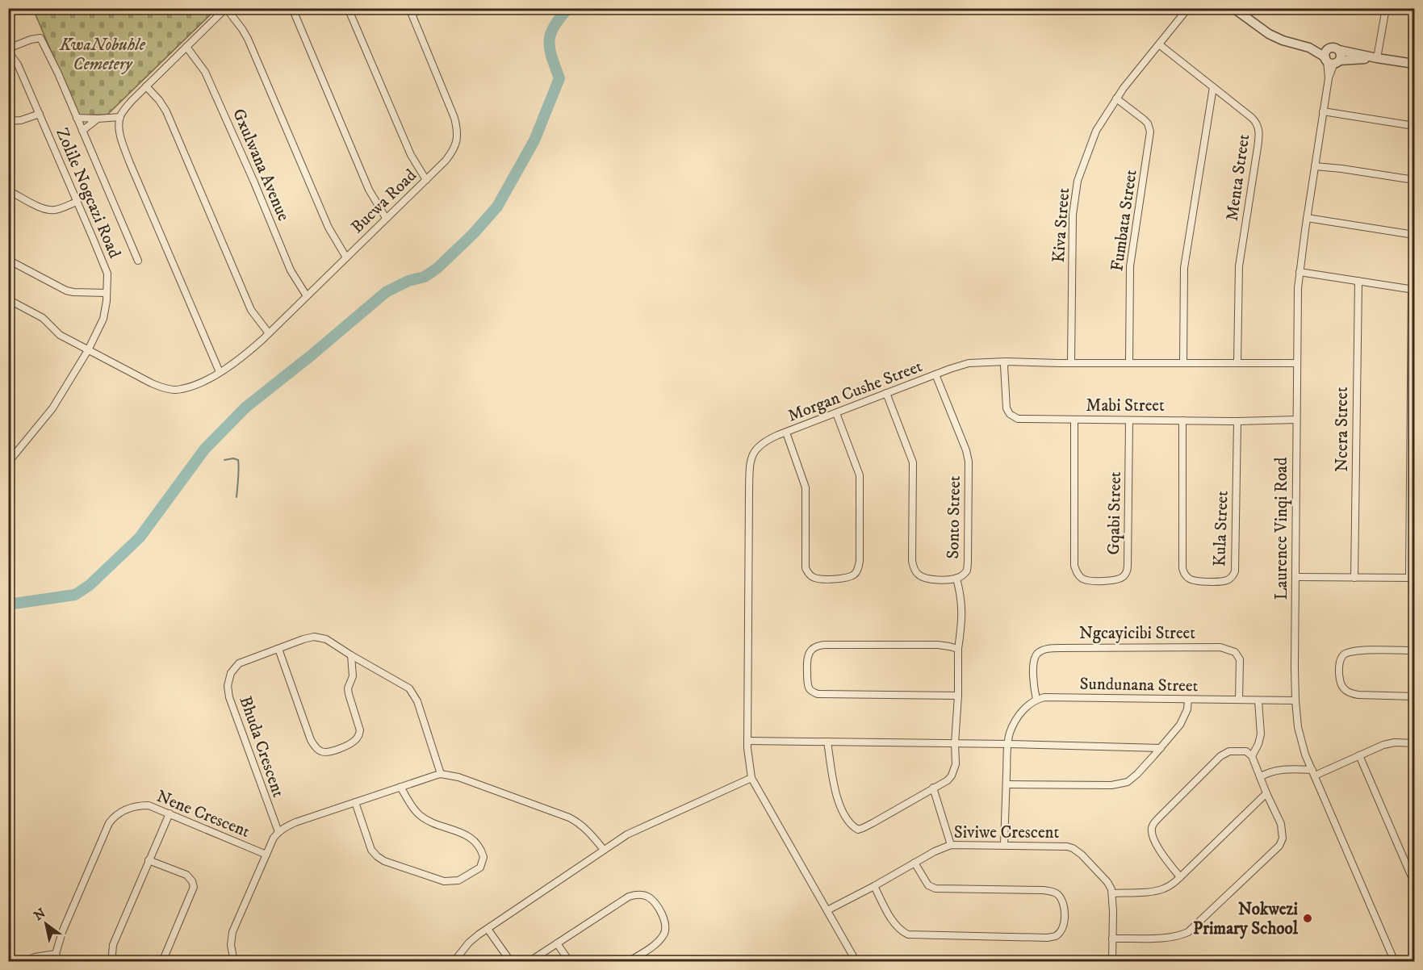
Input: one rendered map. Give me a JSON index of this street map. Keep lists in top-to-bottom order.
{
  "streets": {
    "street": [
      "Gxulwana Avenue",
      "Menta Street",
      "Zolile Nogcazi Road",
      "Bucwa Road",
      "Fumbata Street",
      "Kiva Street",
      "Morgan Cushe Street",
      "Mabi Street",
      "Ncera Street",
      "Gqabi Street",
      "Sonto Street",
      "Kula Street",
      "Laurence Vinqi Road",
      "Ngcayicibi Street",
      "Sundunana Street",
      "Bhuda Crescent",
      "Nene Crescent",
      "Siviwe Crescent"
    ]
  },
  "crossings": [
    ["Gxulwana Avenue", "Bucwa Road"],
    ["Menta Street", "Kiva Street"],
    ["Menta Street", "Morgan Cushe Street"],
    ["Zolile Nogcazi Road", "Bucwa Road"],
    ["Fumbata Street", "Kiva Street"],
    ["Fumbata Street", "Morgan Cushe Street"],
    ["Kiva Street", "Morgan Cushe Street"],
    ["Morgan Cushe Street", "Mabi Street"],
    ["Morgan Cushe Street", "Sonto Street"],
    ["Morgan Cushe Street", "Laurence Vinqi Road"],
    ["Mabi Street", "Gqabi Street"],
    ["Mabi Street", "Kula Street"],
    ["Mabi Street", "Laurence Vinqi Road"],
    ["Laurence Vinqi Road", "Sundunana Street"],
    ["Ngcayicibi Street", "Sundunana Street"]
  ],
  "parks": ["KwaNobuhle Cemetery"],
  "places": ["Nokwezi Primary School"],
  "north": "top left"
}
